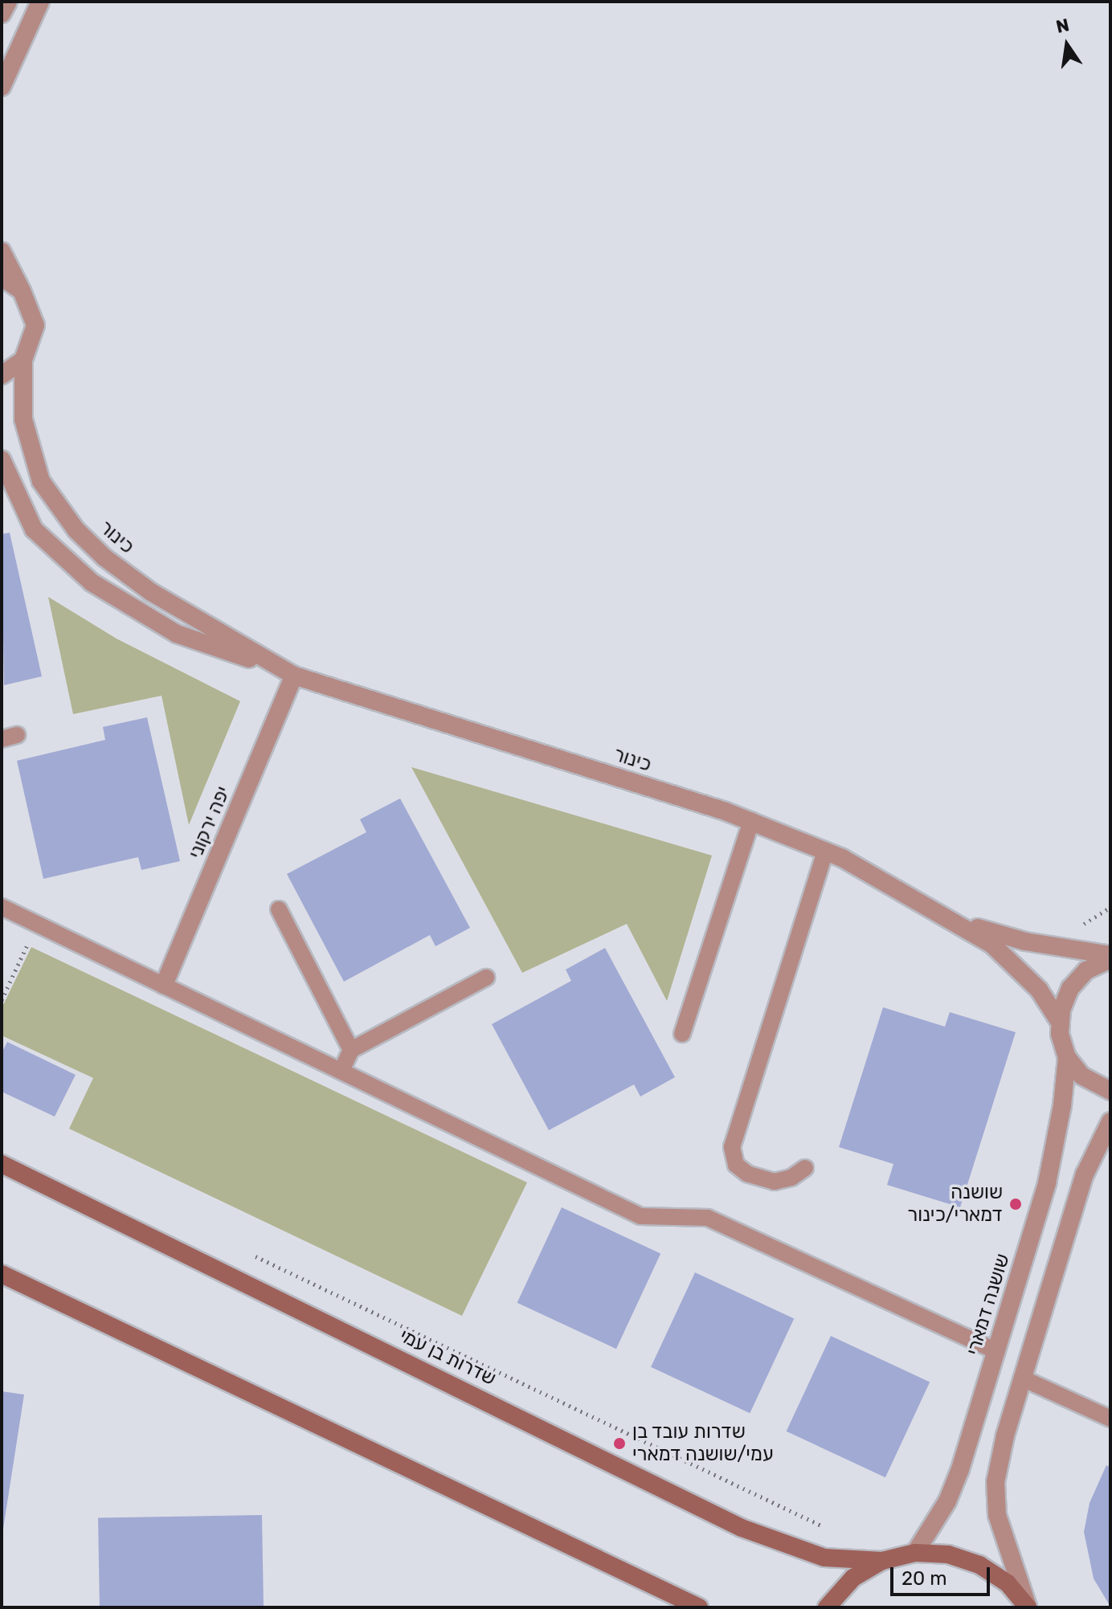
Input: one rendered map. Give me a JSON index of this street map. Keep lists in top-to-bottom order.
{
  "streets": {
    "main road": ["שדרות בן עמי"],
    "street": ["כינור", "יפה ירקוני", "שושנה דמארי"]
  },
  "crossings": [
    ["כינור", "יפה ירקוני"],
    ["כינור", "שושנה דמארי"],
    ["שושנה דמארי", "שדרות בן עמי"]
  ],
  "places": ["שושנה דמארי/כינור", "שדרות עובד בן עמי/שושנה דמארי"],
  "scale_bar": "20 m",
  "north": "top"
}
